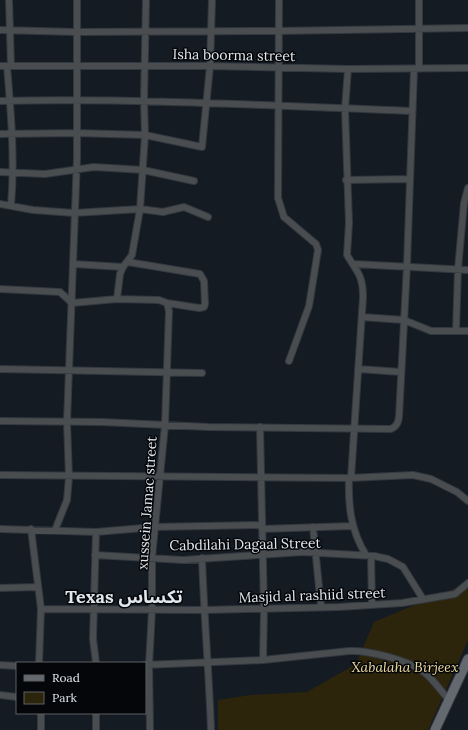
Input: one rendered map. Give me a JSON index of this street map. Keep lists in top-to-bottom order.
{
  "streets": {
    "street": [
      "Isha boorma street",
      "xussein Jamac street",
      "Cabdilahi Dagaal Street",
      "Masjid al rashiid street"
    ]
  },
  "crossings": [
    ["xussein Jamac street", "Cabdilahi Dagaal Street"],
    ["xussein Jamac street", "Masjid al rashiid street"],
    ["Cabdilahi Dagaal Street", "Masjid al rashiid street"]
  ],
  "districts": ["Texas تكساس"],
  "parks": ["Xabalaha Birjeex"],
  "legend": ["Road", "Park"]
}
